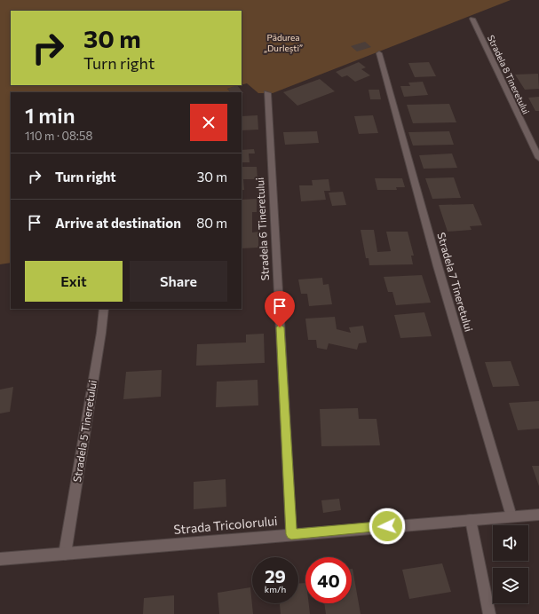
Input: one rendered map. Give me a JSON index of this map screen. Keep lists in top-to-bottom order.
{
  "streets": {
    "street": [
      "Stradela 8 Tineretului",
      "Stradela 6 Tineretului",
      "Stradela 7 Tineretului",
      "Stradela 5 Tineretului",
      "Strada Tricolorului"
    ]
  },
  "crossings": [
    ["Stradela 6 Tineretului", "Strada Tricolorului"],
    ["Stradela 7 Tineretului", "Strada Tricolorului"],
    ["Stradela 5 Tineretului", "Strada Tricolorului"]
  ],
  "parks": ["Pădurea „Durlești”"],
  "page": {
    "turn": ["30 m", "Turn right"],
    "heading": ["1 min", "110 m · 08:58"],
    "list": [
      {
        "name": "Turn right",
        "value": "30 m"
      },
      {
        "name": "Arrive at destination",
        "value": "80 m"
      }
    ],
    "buttons": ["Exit", "Share"],
    "speed": "29 km/h",
    "limit": "40"
  }
}
